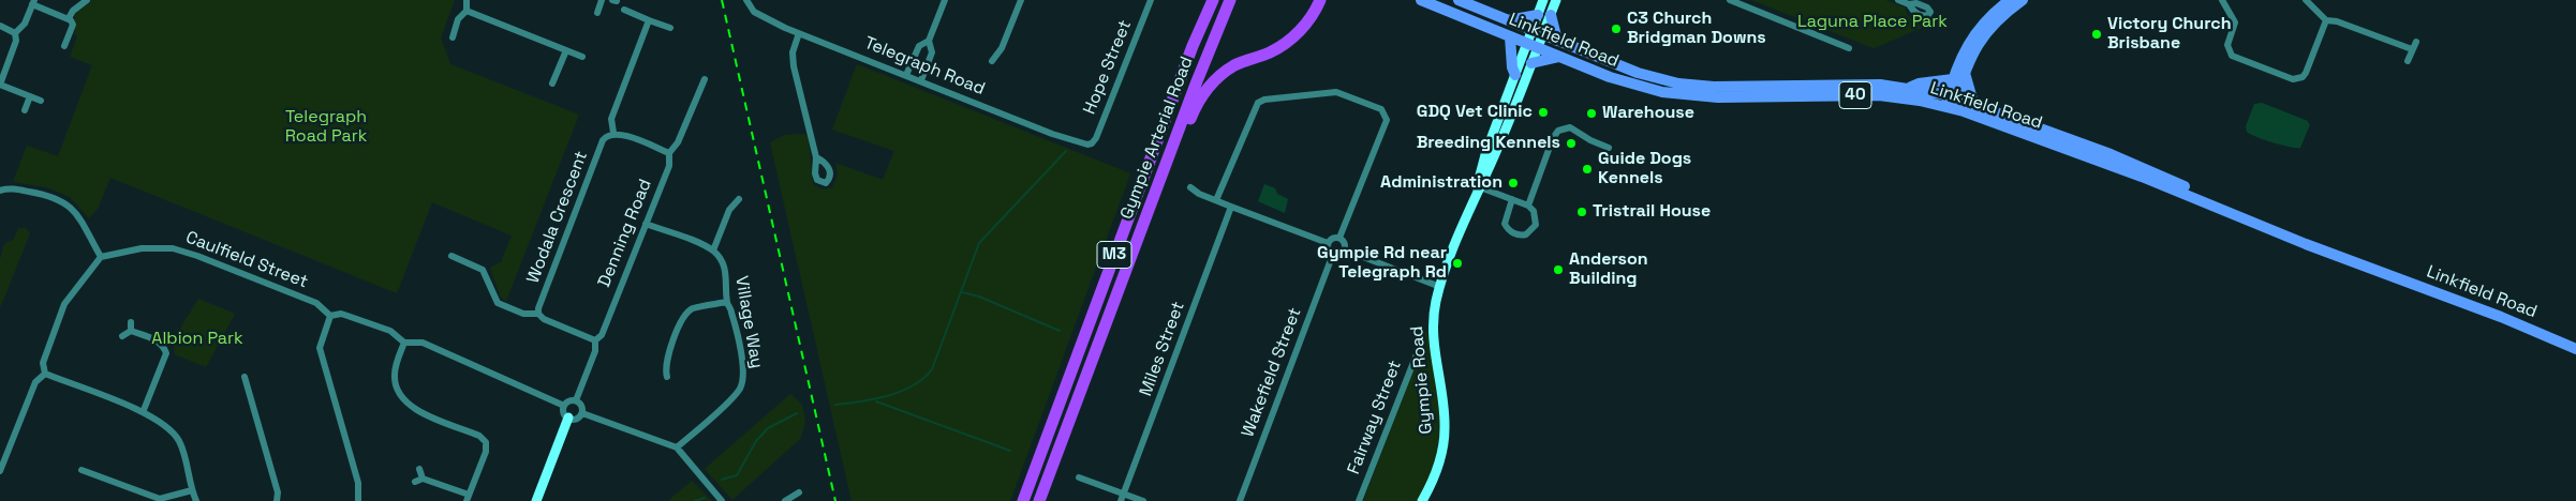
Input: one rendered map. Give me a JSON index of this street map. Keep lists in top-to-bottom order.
{
  "streets": {
    "highway": ["Gympie Arterial Road", "M3"],
    "main road": ["Linkfield Road", "40", "Gympie Road"],
    "street": [
      "Telegraph Road",
      "Hope Street",
      "Wodala Crescent",
      "Denning Road",
      "Caulfield Street",
      "Village Way",
      "Miles Street",
      "Wakefield Street",
      "Fairway Street"
    ]
  },
  "crossings": [
    ["Linkfield Road", "40"],
    ["Linkfield Road", "Gympie Road"],
    ["Telegraph Road", "Hope Street"],
    ["Denning Road", "Caulfield Street"]
  ],
  "parks": ["Laguna Place Park", "Telegraph Road Park", "Albion Park"],
  "places": [
    "C3 Church Bridgman Downs",
    "Victory Church Brisbane",
    "GDQ Vet Clinic",
    "Warehouse",
    "Breeding Kennels",
    "Guide Dogs Kennels",
    "Administration",
    "Tristrail House",
    "Gympie Rd near Telegraph Rd",
    "Anderson Building"
  ]
}
